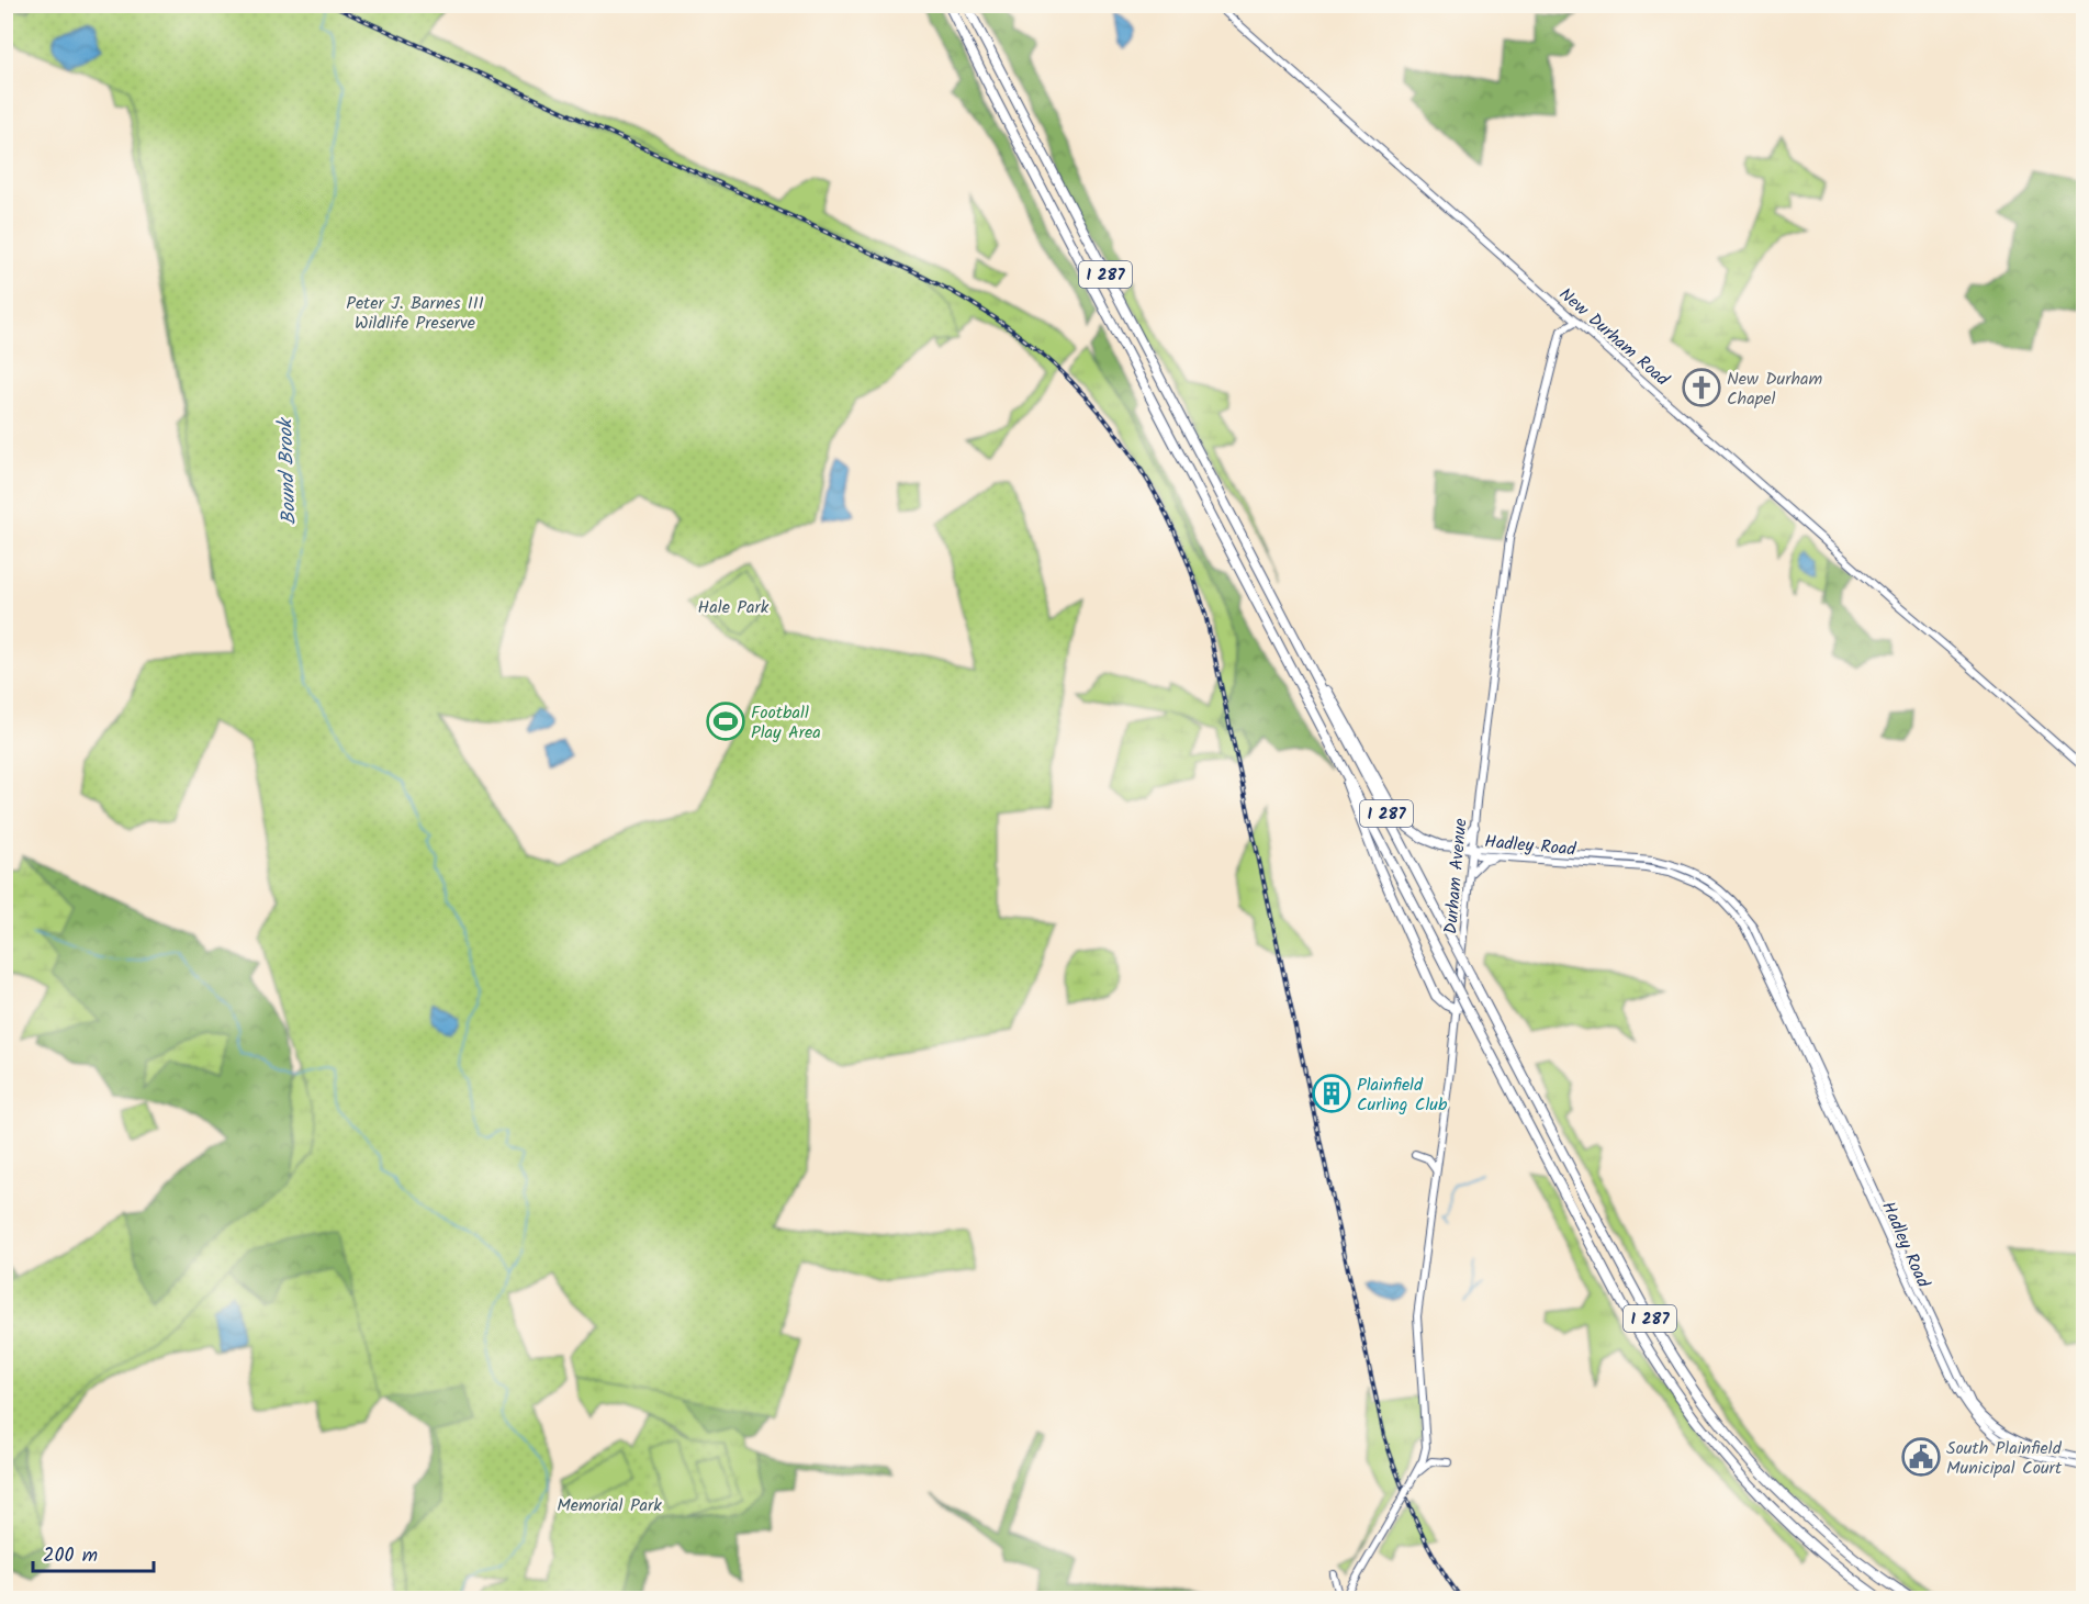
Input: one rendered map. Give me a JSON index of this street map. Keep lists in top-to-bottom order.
{
  "streets": {
    "highway": ["I 287"],
    "main road": ["New Durham Road", "Hadley Road", "Durham Avenue"]
  },
  "crossings": [
    ["New Durham Road", "Durham Avenue"],
    ["Hadley Road", "Durham Avenue"]
  ],
  "water": ["Bound Brook"],
  "parks": ["Peter J. Barnes III Wildlife Preserve", "Hale Park", "Memorial Park"],
  "places": {
    "church": ["New Durham Chapel"],
    "sports": ["Football Play Area"],
    "building": ["Plainfield Curling Club"],
    "public building": ["South Plainfield Municipal Court"]
  },
  "scale_bar": "200 m"
}
